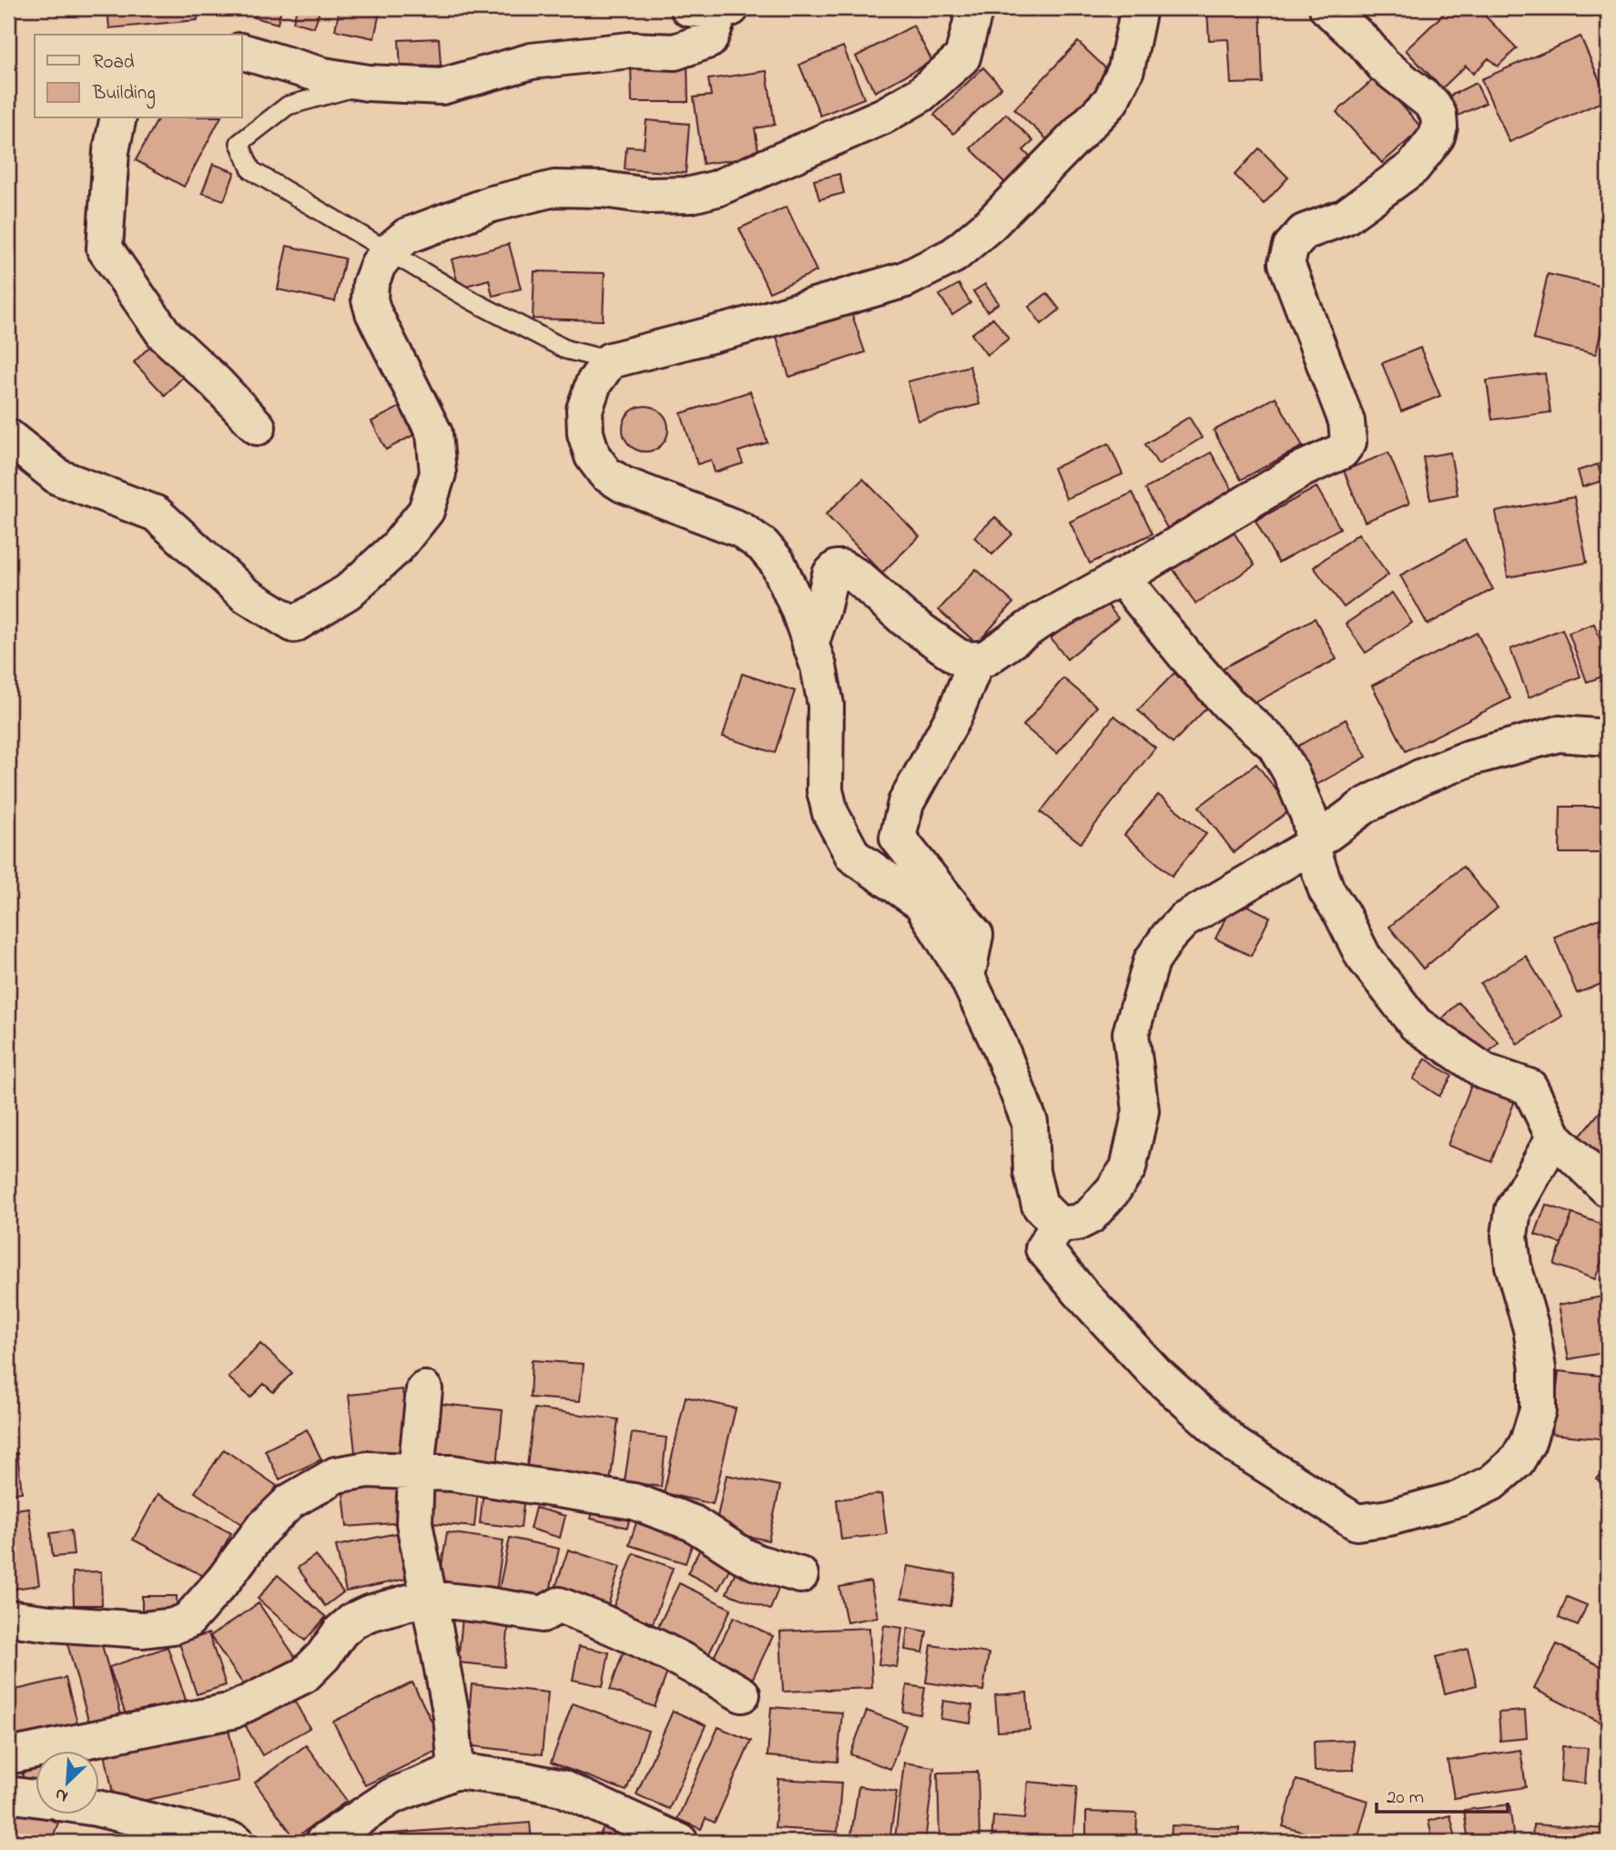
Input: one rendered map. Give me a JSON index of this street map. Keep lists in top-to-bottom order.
{
  "legend": ["Road", "Building"],
  "scale_bar": "20 m",
  "north": "bottom left"
}
